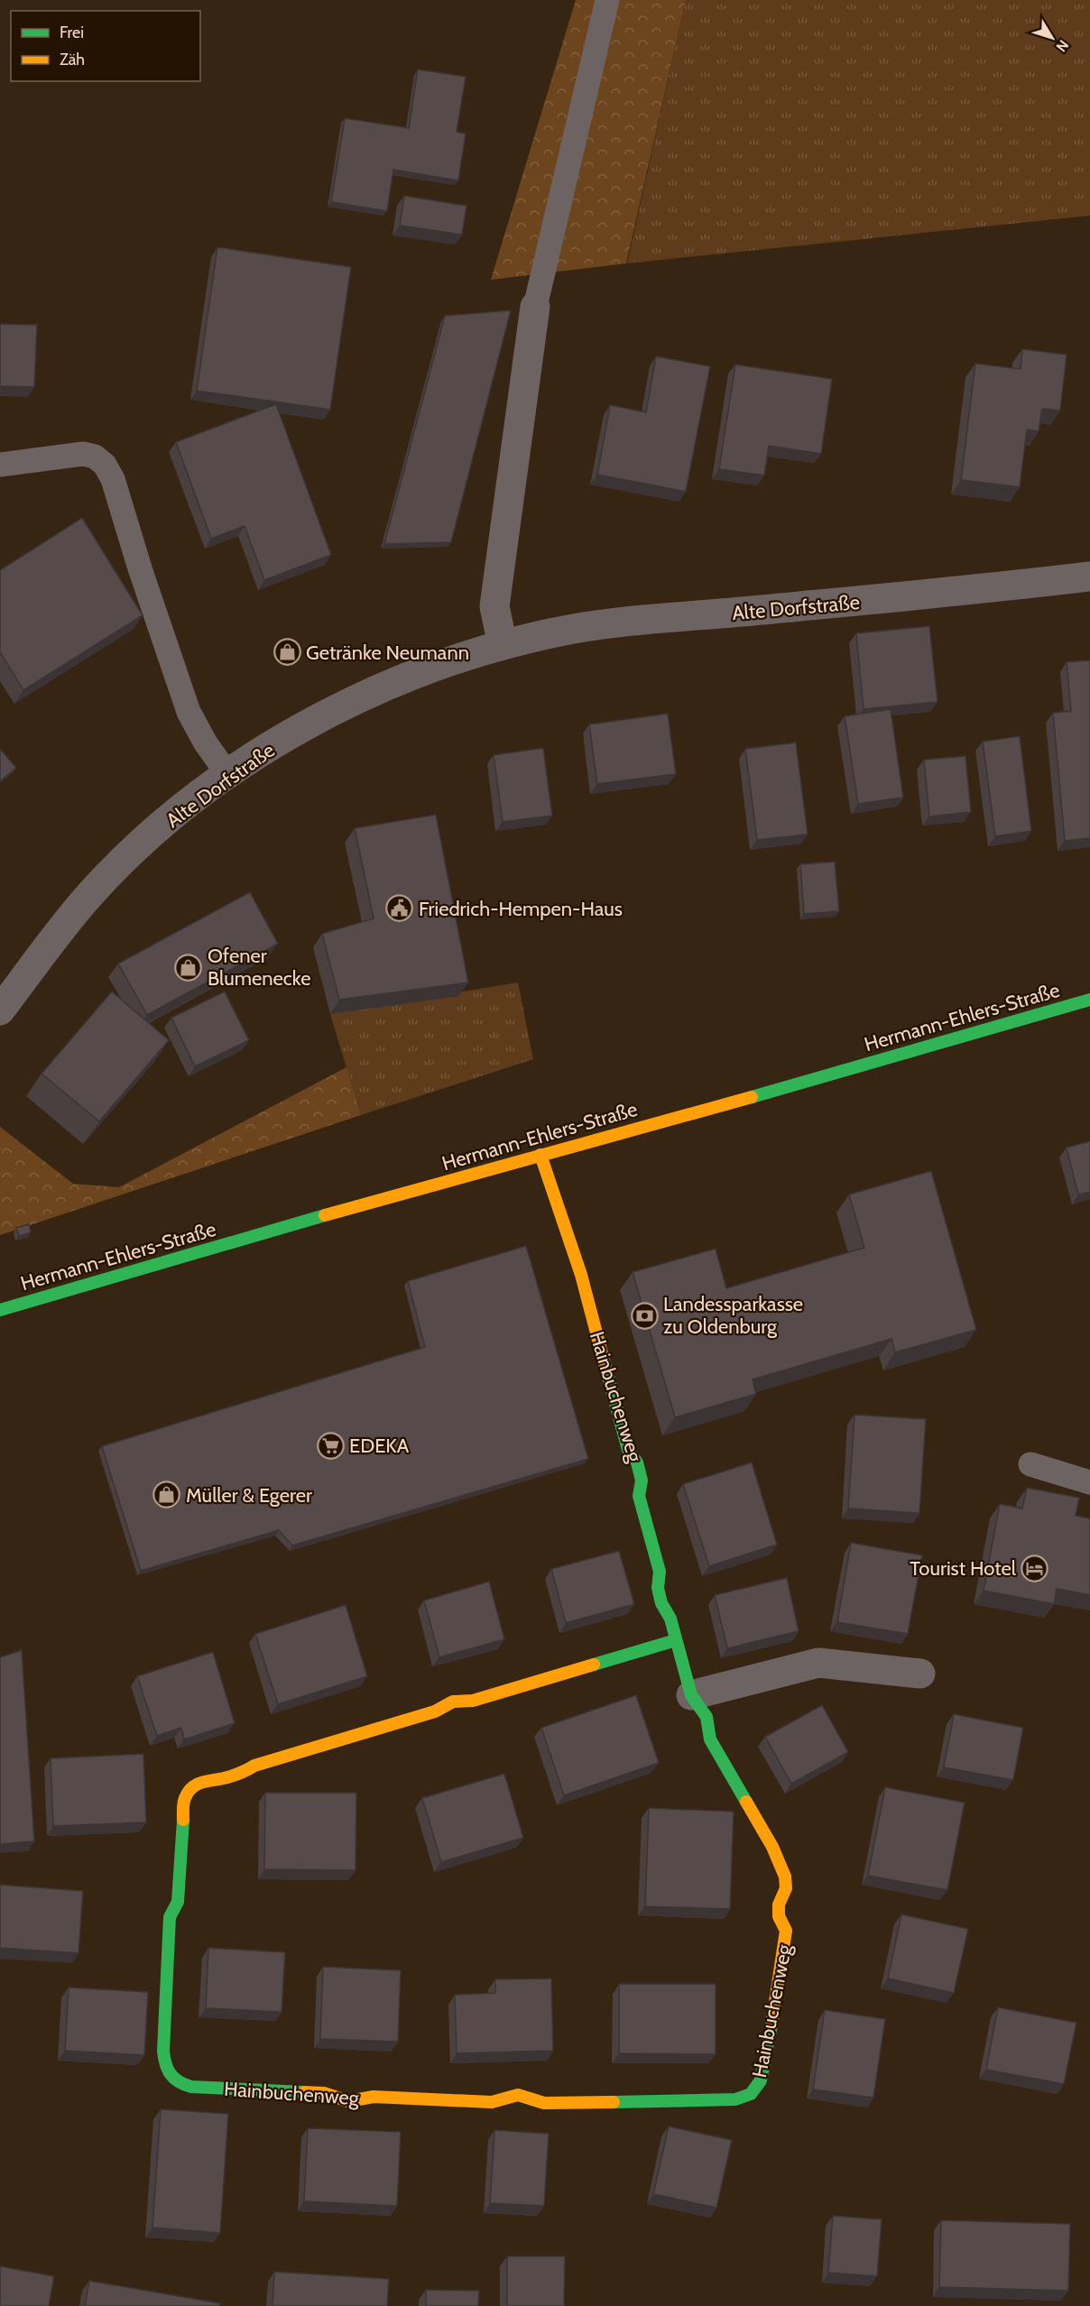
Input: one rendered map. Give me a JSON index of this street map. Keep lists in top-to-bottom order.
{
  "streets": {
    "street": ["Alte Dorfstraße", "Hermann-Ehlers-Straße", "Hainbuchenweg"]
  },
  "crossings": [
    ["Hermann-Ehlers-Straße", "Hainbuchenweg"]
  ],
  "places": {
    "shop": ["Getränke Neumann", "Ofener Blumenecke", "Müller & Egerer"],
    "public building": ["Friedrich-Hempen-Haus"],
    "bank": ["Landessparkasse zu Oldenburg"],
    "supermarket": ["EDEKA"],
    "hotel": ["Tourist Hotel"]
  },
  "legend": ["Frei", "Zäh"],
  "north": "bottom right"
}
